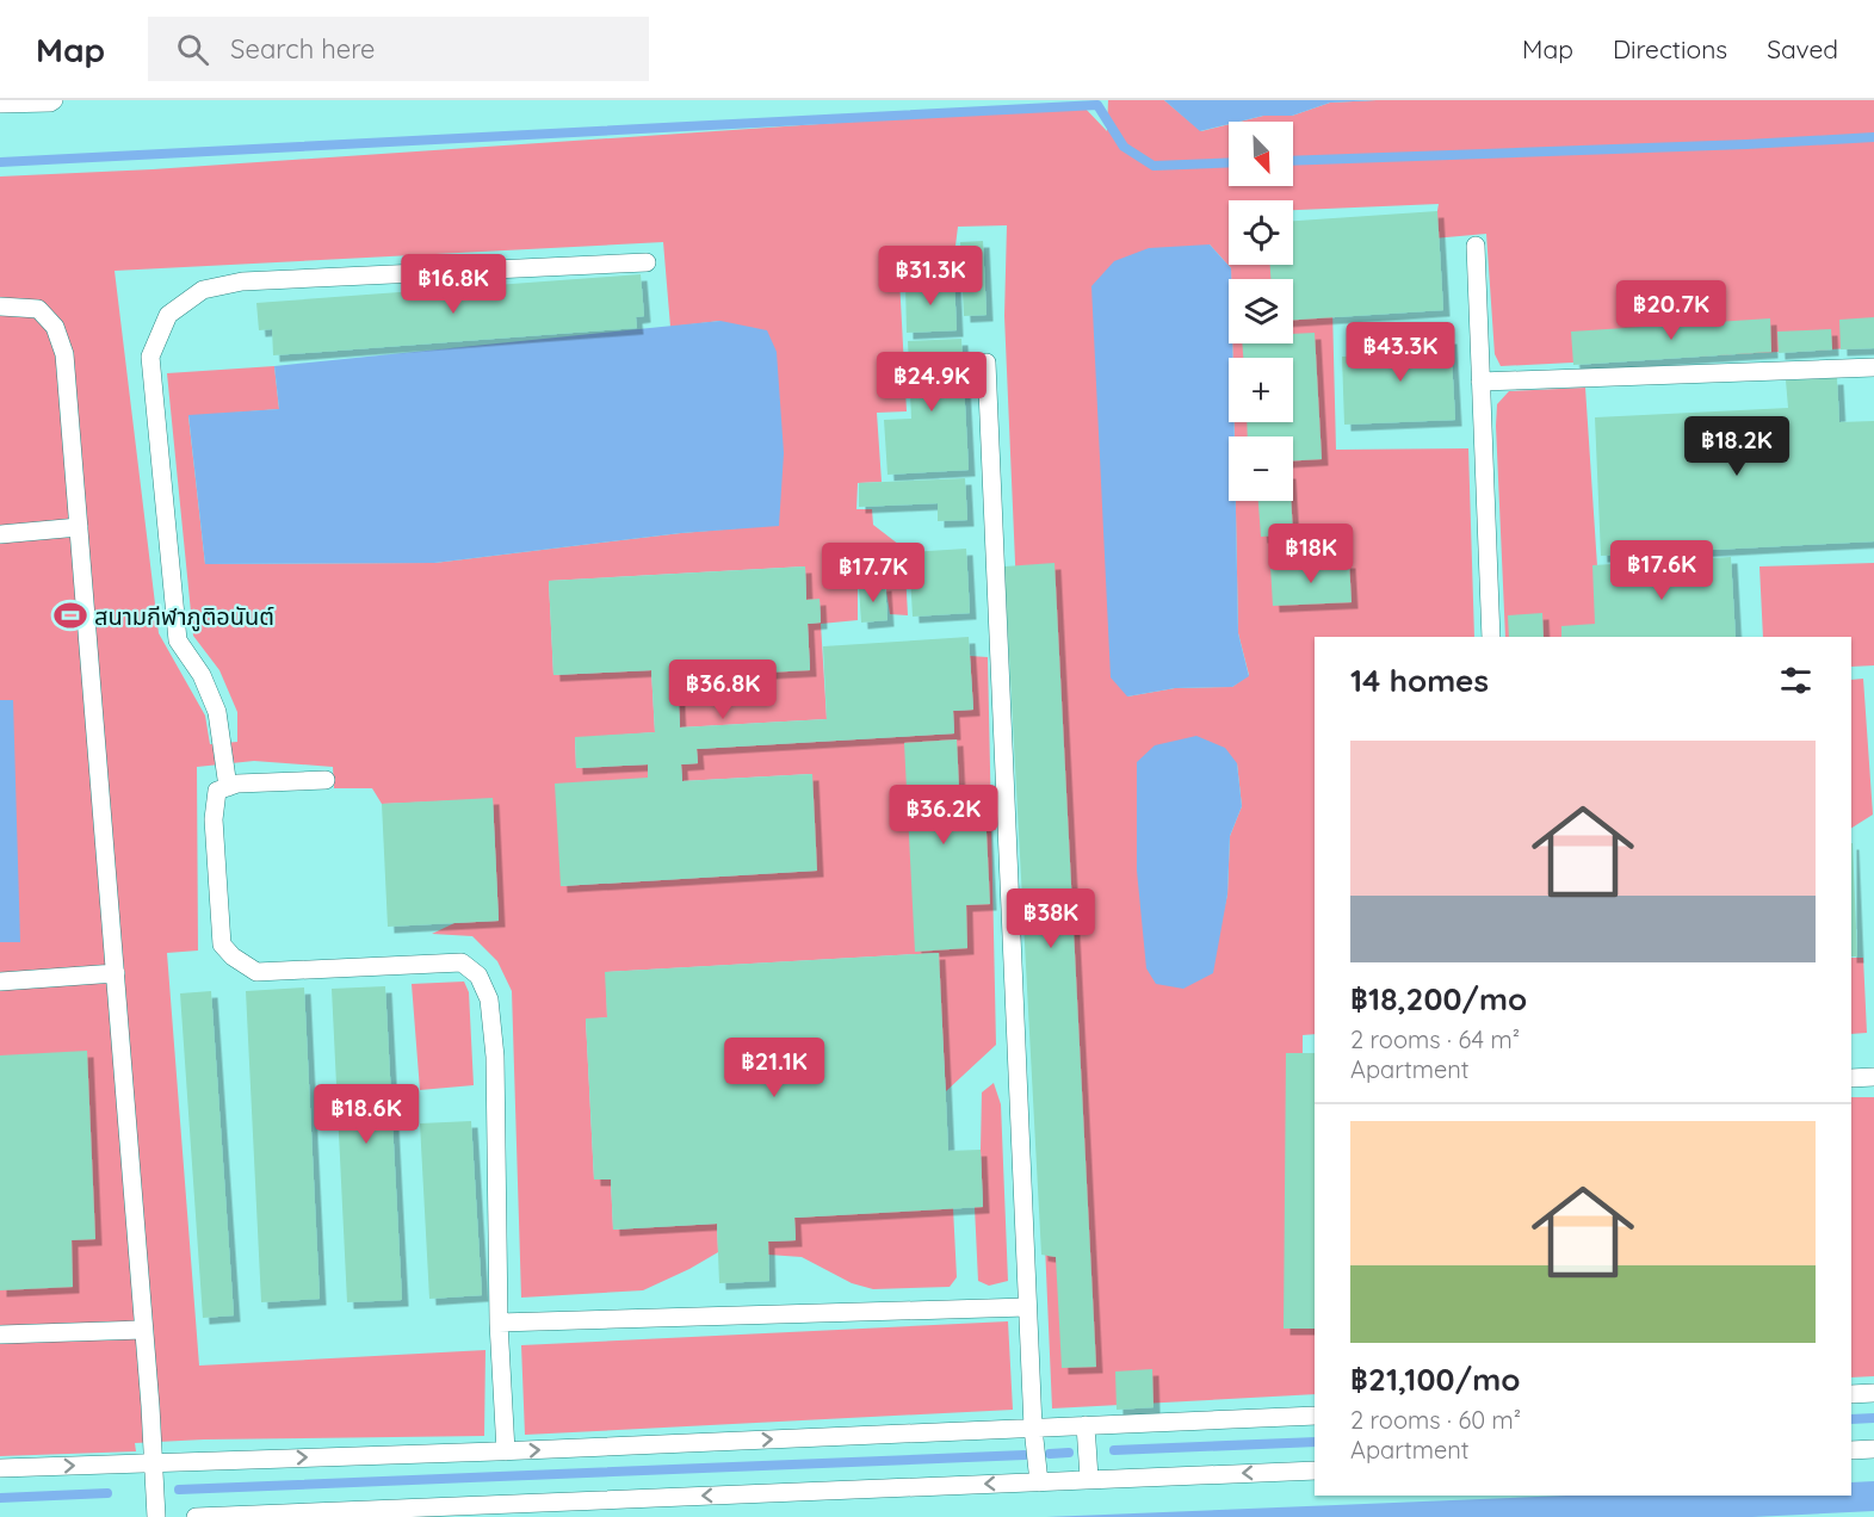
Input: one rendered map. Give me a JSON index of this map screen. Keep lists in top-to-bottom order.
{
  "places": {
    "sports": ["สนามกีฬาภูติอนันต์"]
  },
  "north": "bottom right",
  "page": {
    "header": "Map",
    "search": "Search here",
    "nav": ["Map", "Directions", "Saved"],
    "map_buttons": ["+", "−"],
    "price": [
      "฿31.3K",
      "฿16.8K",
      "฿20.7K",
      "฿43.3K",
      "฿24.9K",
      "฿18.2K",
      "฿18K",
      "฿17.6K",
      "฿17.7K",
      "฿36.8K",
      "฿36.2K",
      "฿38K",
      "฿21.1K",
      "฿18.6K"
    ],
    "heading": "14 homes",
    "list": [
      {
        "name": "฿18,200/mo",
        "note": "2 rooms · 64 m² · Apartment"
      },
      {
        "name": "฿21,100/mo",
        "note": "2 rooms · 60 m² · Apartment"
      }
    ]
  }
}
